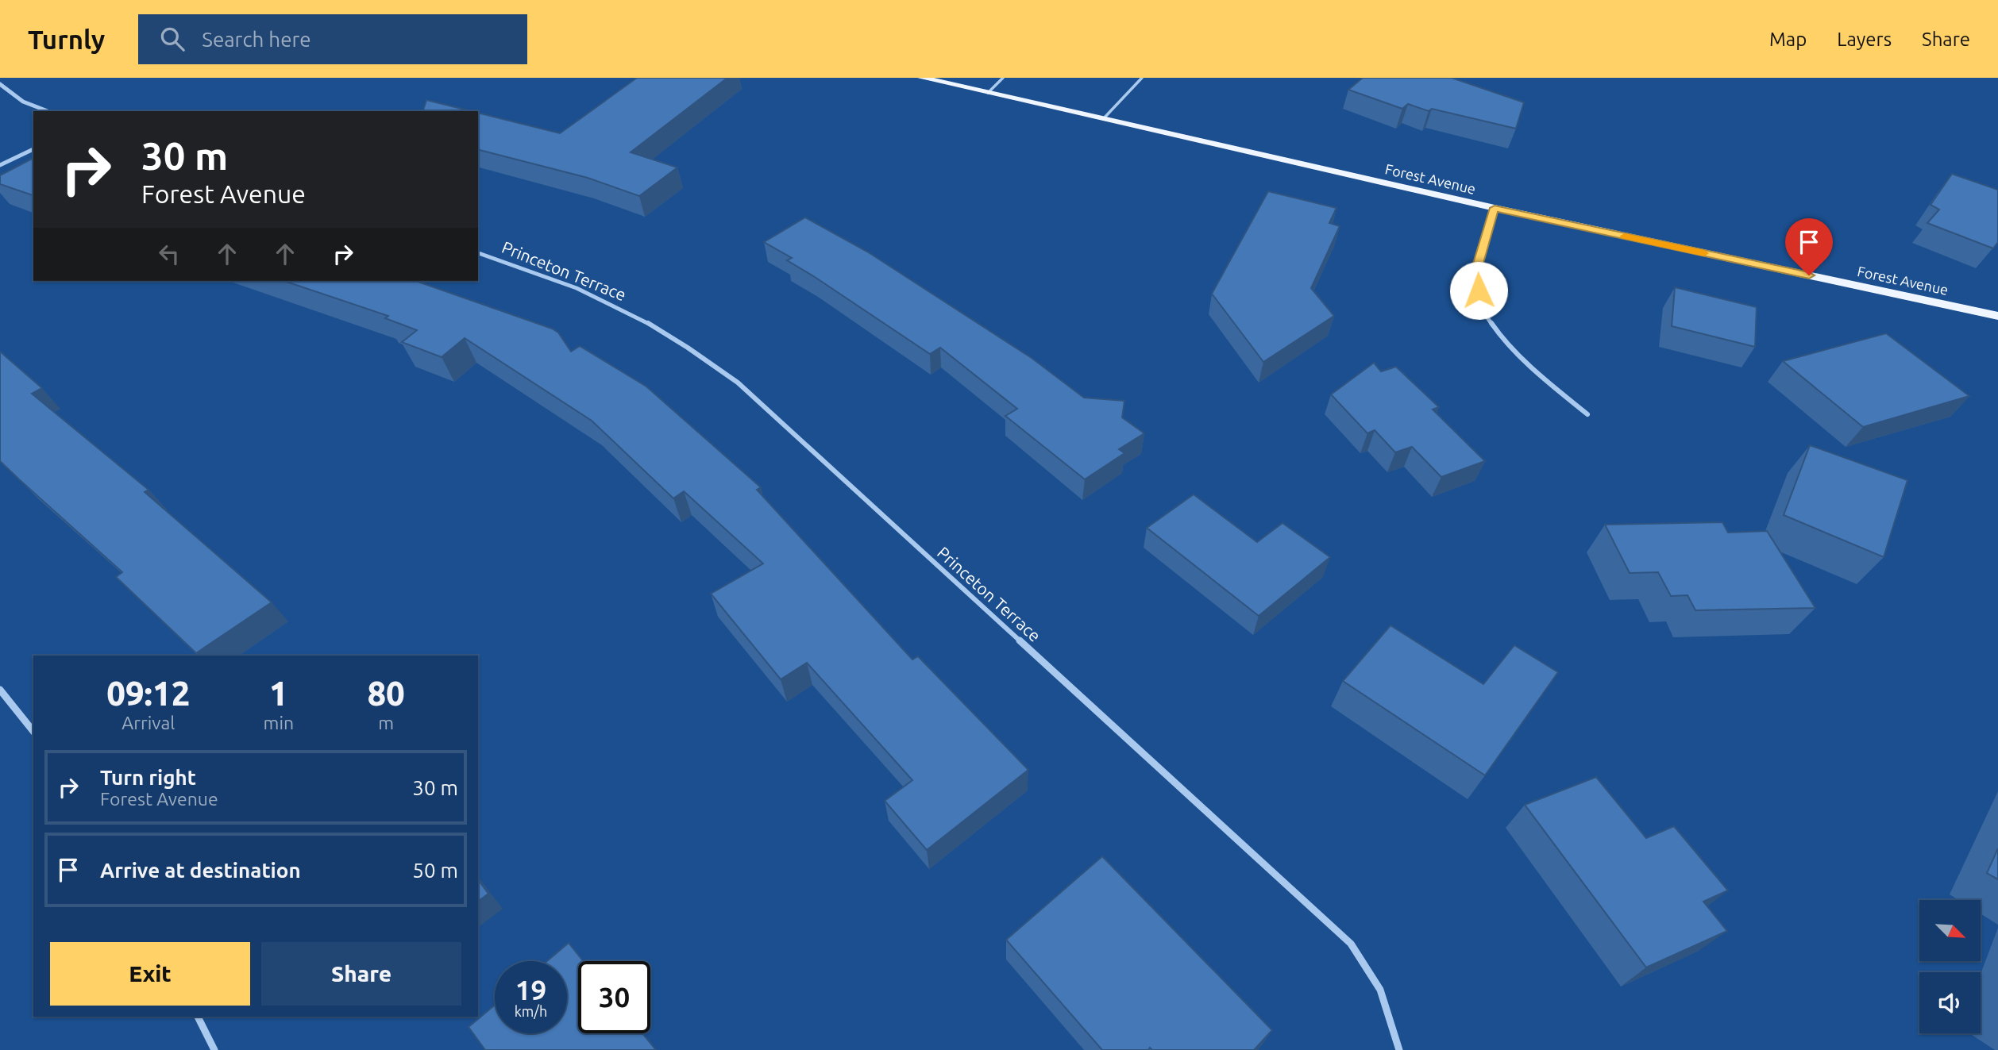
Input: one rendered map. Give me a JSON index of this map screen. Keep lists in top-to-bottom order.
{
  "streets": {
    "main road": ["Forest Avenue"],
    "street": ["Princeton Terrace"]
  },
  "north": "bottom right",
  "page": {
    "header": "Turnly",
    "search": "Search here",
    "nav": ["Map", "Layers", "Share"],
    "turn": ["30 m", "Forest Avenue"],
    "eta": [
      "09:12",
      "Arrival",
      "1",
      "min",
      "80",
      "m"
    ],
    "list": [
      {
        "name": "Turn right",
        "note": "Forest Avenue",
        "value": "30 m"
      },
      {
        "name": "Arrive at destination",
        "value": "50 m"
      }
    ],
    "buttons": ["Exit", "Share"],
    "speed": "19 km/h",
    "limit": "30"
  }
}
